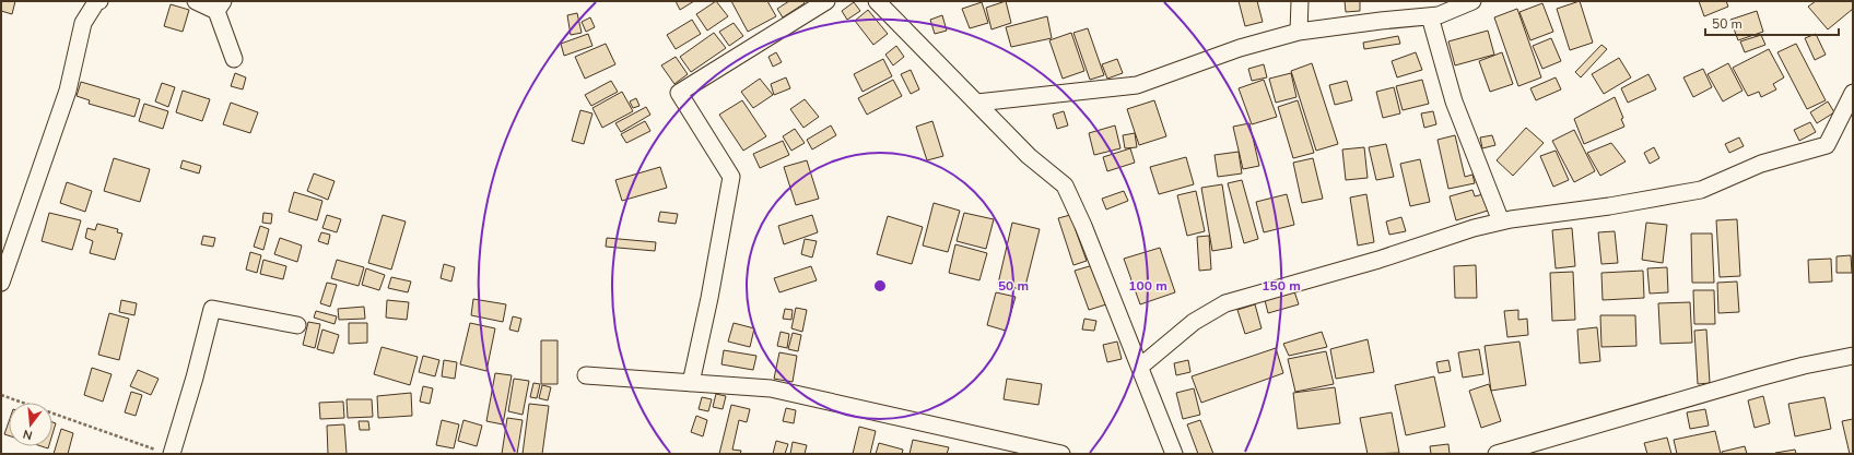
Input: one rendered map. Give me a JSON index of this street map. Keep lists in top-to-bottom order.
{
  "scale_bar": "50 m",
  "north": "bottom",
  "rings": ["50 m", "100 m", "150 m"]
}
